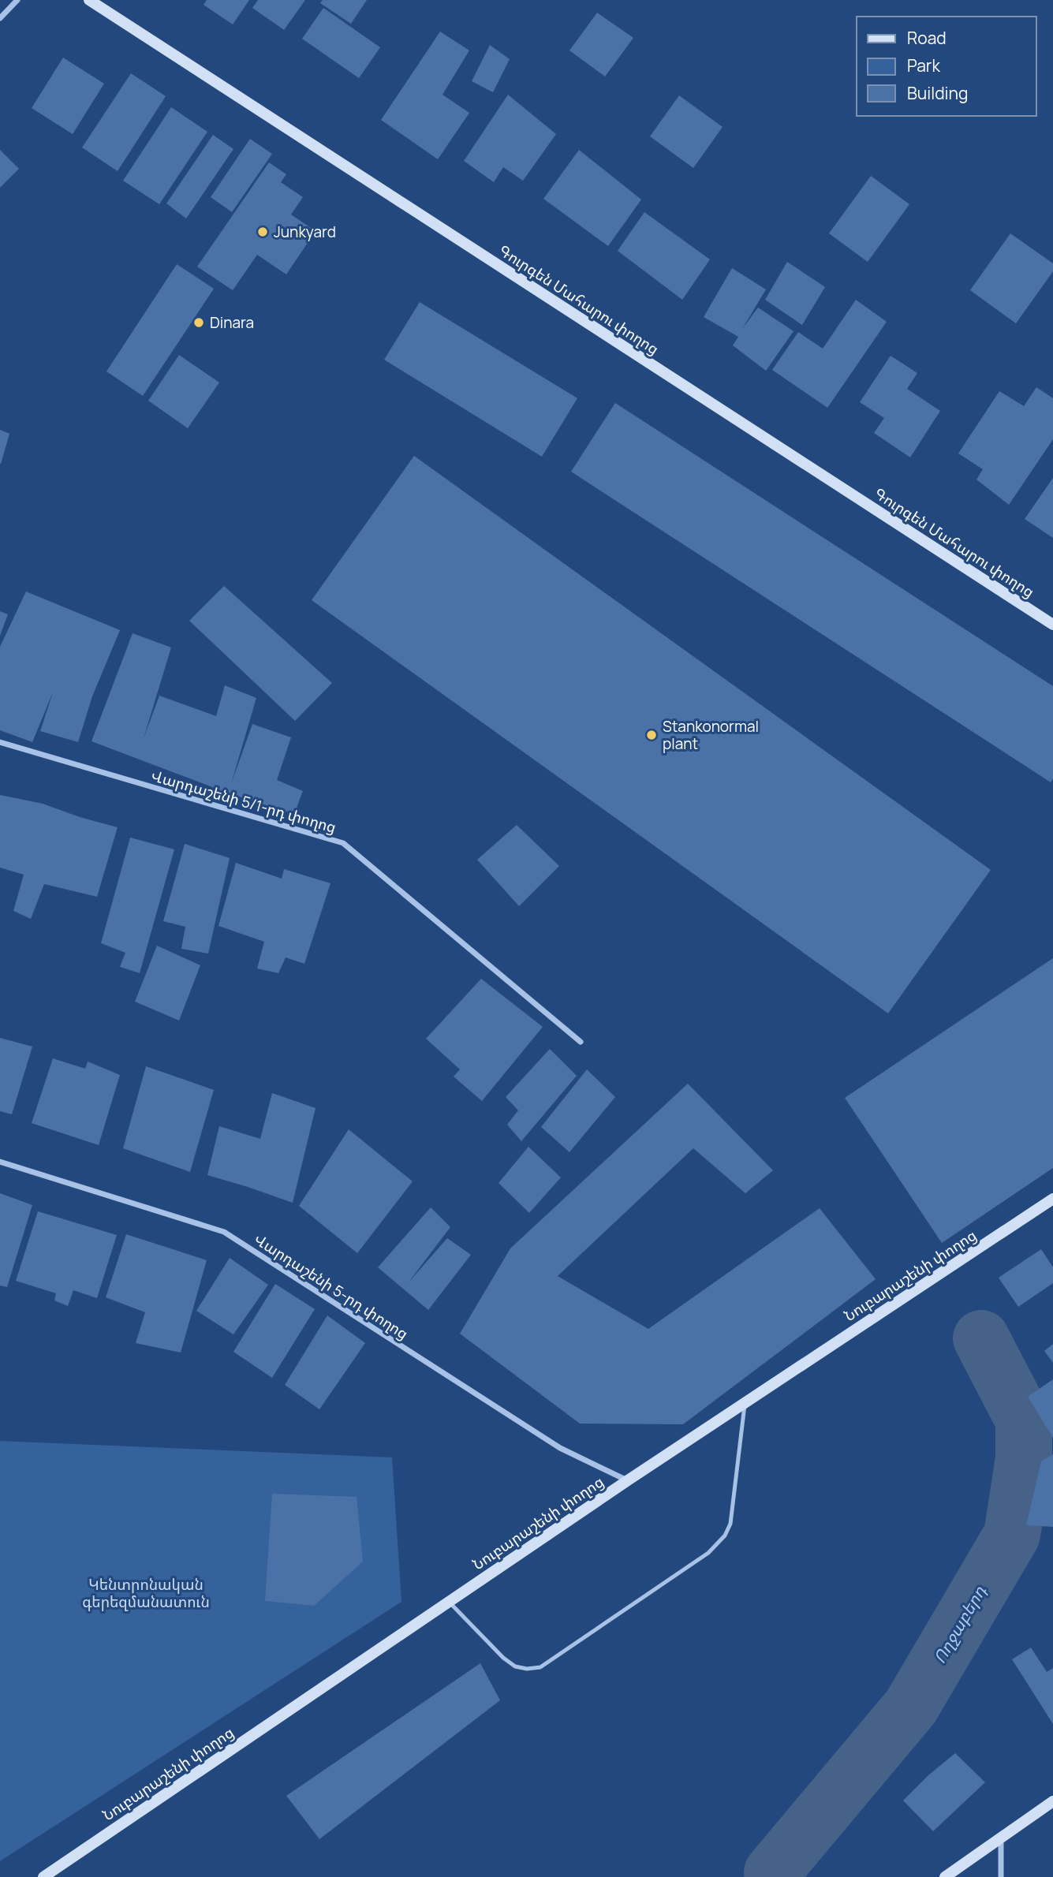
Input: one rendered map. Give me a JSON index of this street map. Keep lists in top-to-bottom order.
{
  "streets": {
    "main road": ["Գուրգեն Մահարու փողոց", "Նուբարաշենի փողոց"],
    "street": ["Վարդաշենի 5/1-րդ փողոց", "Վարդաշենի 5-րդ փողոց"]
  },
  "crossings": [
    ["Նուբարաշենի փողոց", "Վարդաշենի 5-րդ փողոց"]
  ],
  "water": ["Ողջաբերդ"],
  "parks": ["Կենտրոնական գերեզմանատուն"],
  "places": ["Junkyard", "Dinara", "Stankonormal plant"],
  "legend": ["Road", "Park", "Building"]
}
